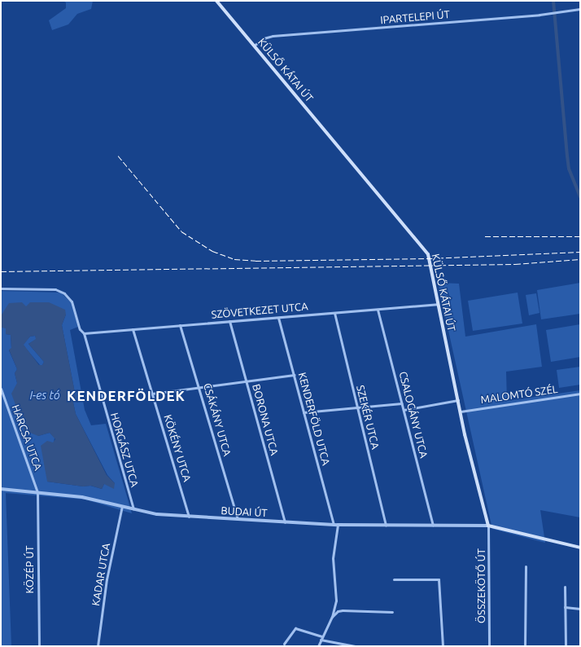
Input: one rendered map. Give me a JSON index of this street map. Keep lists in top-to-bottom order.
{
  "streets": {
    "main road": ["KÜLSŐ KÁTAI ÚT"],
    "street": [
      "IPARTELEPI ÚT",
      "SZÖVETKEZET UTCA",
      "MALOMTÓ SZÉL",
      "CSALOGÁNY UTCA",
      "SZEKÉR UTCA",
      "KENDERFÖLD UTCA",
      "CSÁKÁNY UTCA",
      "BORONA UTCA",
      "HARCSA UTCA",
      "KÖKÉNY UTCA",
      "HORGÁSZ UTCA",
      "BUDAI ÚT",
      "KÖZÉP ÚT",
      "KADAR UTCA",
      "ÖSSZEKÖTŐ ÚT"
    ]
  },
  "crossings": [
    ["IPARTELEPI ÚT", "KÜLSŐ KÁTAI ÚT"],
    ["KÜLSŐ KÁTAI ÚT", "SZÖVETKEZET UTCA"],
    ["KÜLSŐ KÁTAI ÚT", "MALOMTÓ SZÉL"],
    ["KÜLSŐ KÁTAI ÚT", "BUDAI ÚT"],
    ["KÜLSŐ KÁTAI ÚT", "ÖSSZEKÖTŐ ÚT"],
    ["SZÖVETKEZET UTCA", "CSALOGÁNY UTCA"],
    ["SZÖVETKEZET UTCA", "SZEKÉR UTCA"],
    ["SZÖVETKEZET UTCA", "KENDERFÖLD UTCA"],
    ["SZÖVETKEZET UTCA", "CSÁKÁNY UTCA"],
    ["SZÖVETKEZET UTCA", "BORONA UTCA"],
    ["SZÖVETKEZET UTCA", "KÖKÉNY UTCA"],
    ["SZÖVETKEZET UTCA", "HORGÁSZ UTCA"],
    ["CSALOGÁNY UTCA", "BUDAI ÚT"],
    ["SZEKÉR UTCA", "BUDAI ÚT"],
    ["KENDERFÖLD UTCA", "BUDAI ÚT"],
    ["CSÁKÁNY UTCA", "BUDAI ÚT"],
    ["BORONA UTCA", "BUDAI ÚT"],
    ["HARCSA UTCA", "BUDAI ÚT"],
    ["HARCSA UTCA", "KÖZÉP ÚT"],
    ["KÖKÉNY UTCA", "BUDAI ÚT"],
    ["HORGÁSZ UTCA", "BUDAI ÚT"],
    ["BUDAI ÚT", "KÖZÉP ÚT"],
    ["BUDAI ÚT", "KADAR UTCA"],
    ["BUDAI ÚT", "ÖSSZEKÖTŐ ÚT"]
  ],
  "districts": ["KENDERFÖLDEK"],
  "water": ["I-es tó"]
}
